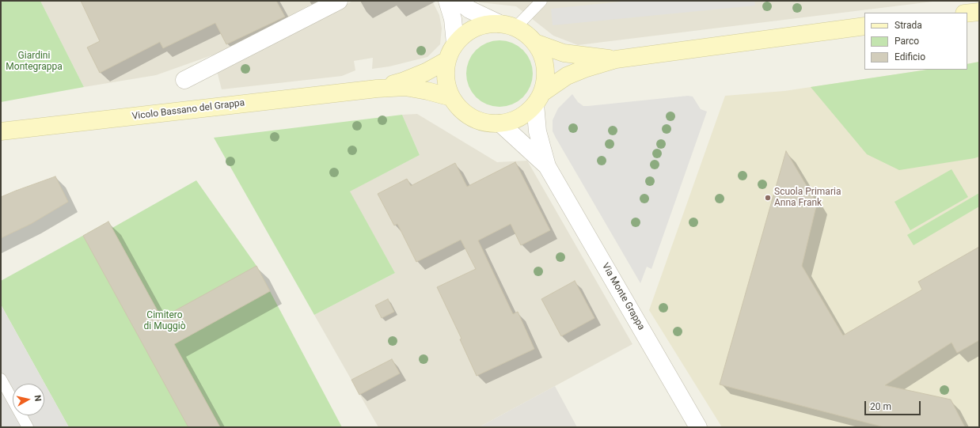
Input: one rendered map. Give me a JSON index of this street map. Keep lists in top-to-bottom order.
{
  "streets": {
    "main road": ["Vicolo Bassano del Grappa"],
    "street": ["Via Monte Grappa"]
  },
  "parks": ["Giardini Montegrappa", "Cimitero di Muggiò"],
  "places": ["Scuola Primaria Anna Frank"],
  "legend": ["Strada", "Parco", "Edificio"],
  "scale_bar": "20 m",
  "north": "right"
}
